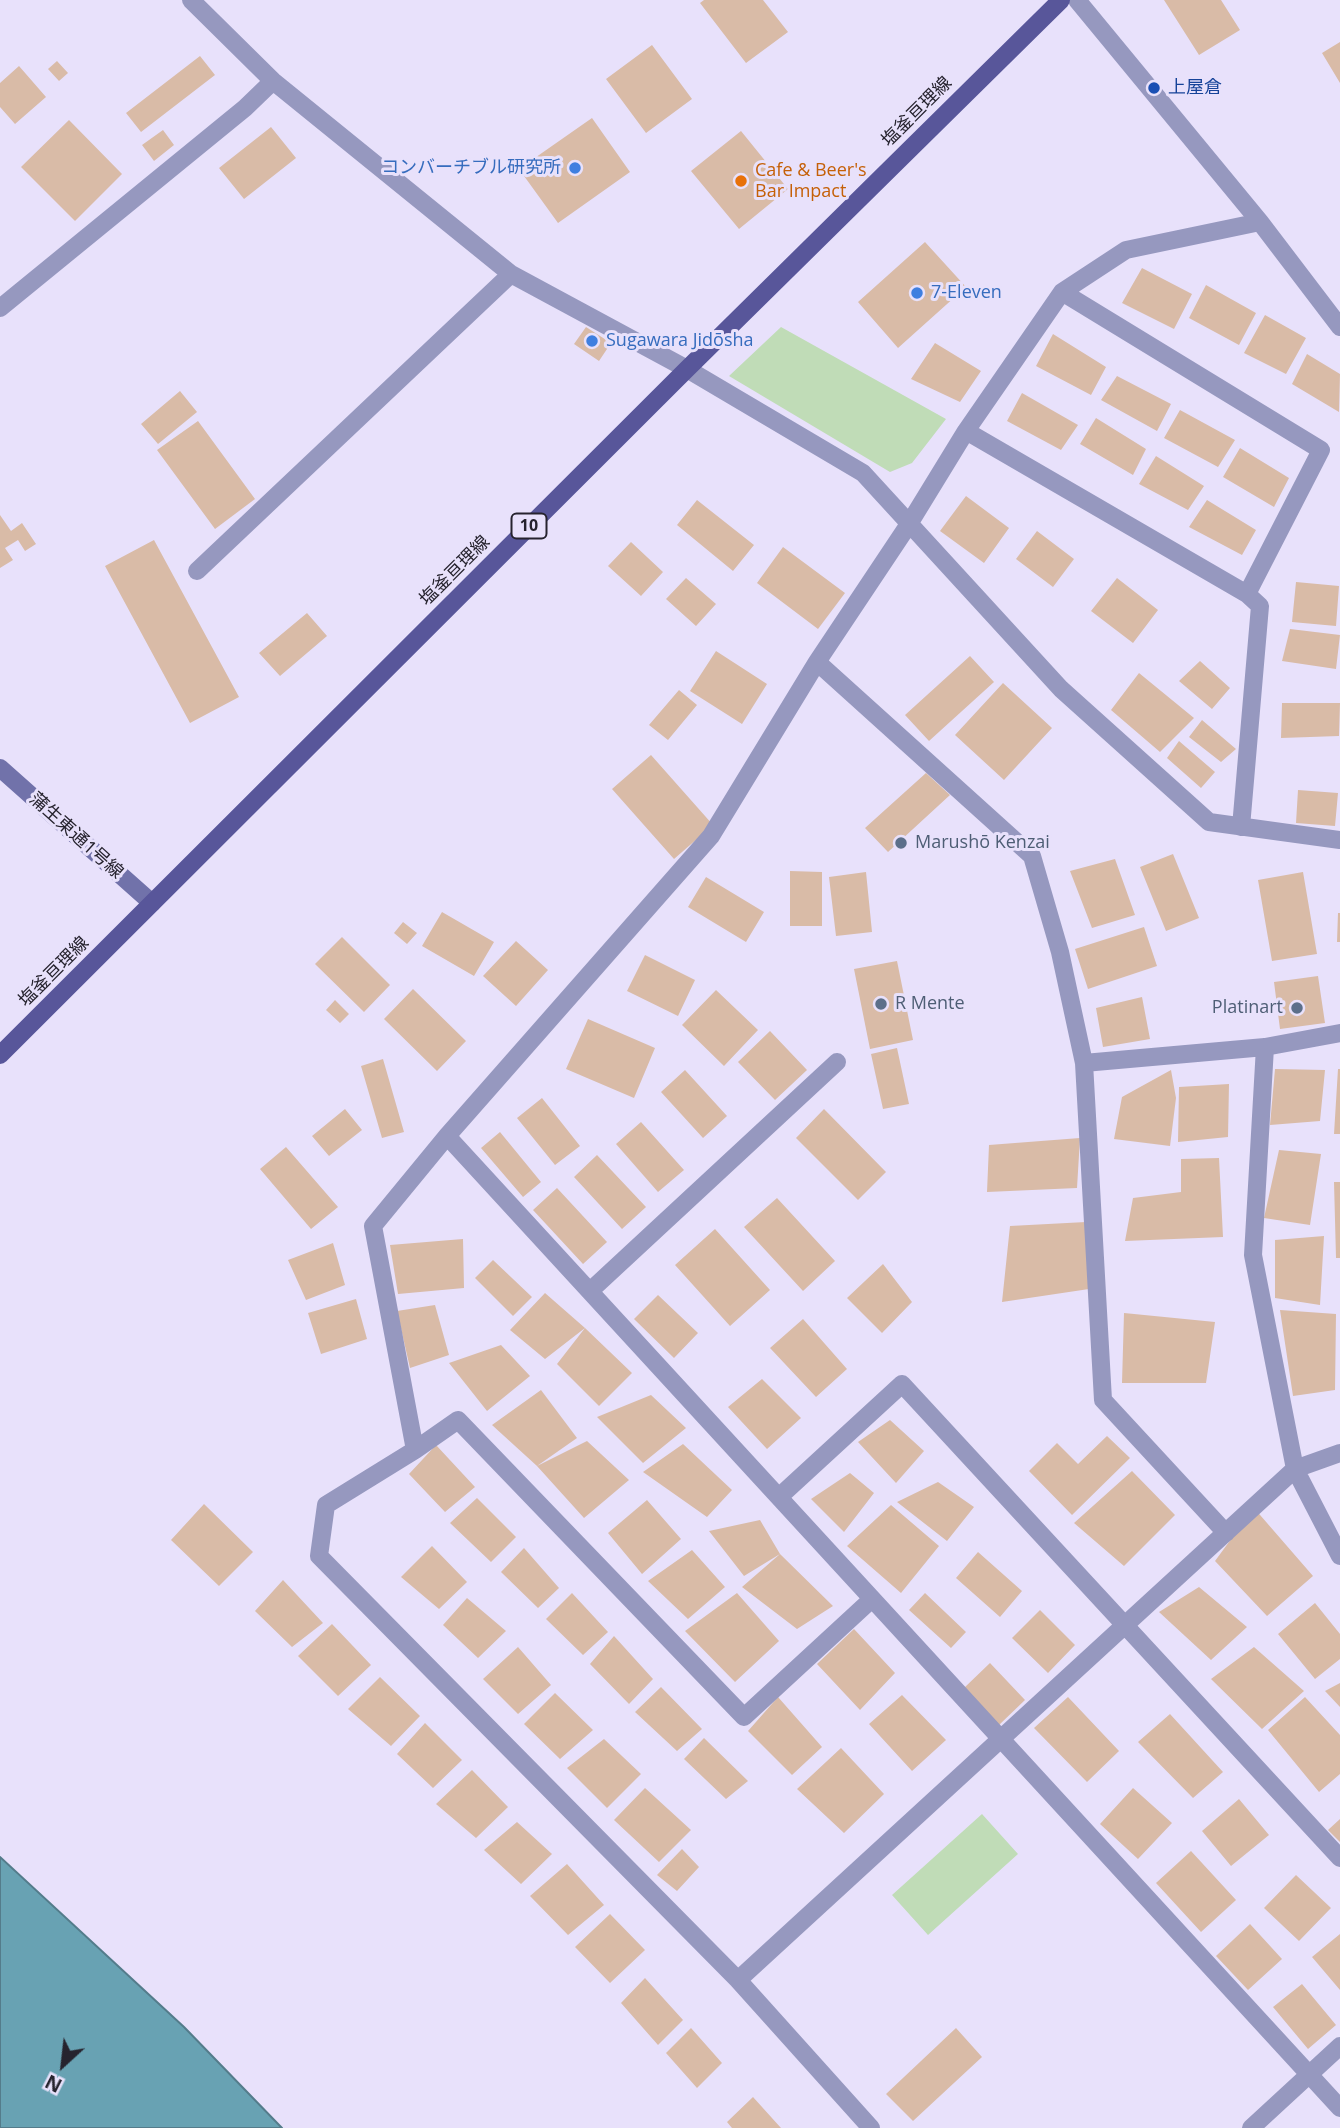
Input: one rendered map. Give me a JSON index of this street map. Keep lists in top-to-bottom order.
{
  "streets": {
    "main road": ["塩釜亘理線", "10"],
    "street": ["蒲生東通1号線"]
  },
  "crossings": [
    ["塩釜亘理線", "蒲生東通1号線"]
  ],
  "places": [
    "上屋倉",
    "コンバーチブル研究所",
    "Cafe & Beer's Bar Impact",
    "7-Eleven",
    "Sugawara Jidōsha",
    "Marushō Kenzai",
    "R Mente",
    "Platinart"
  ],
  "north": "bottom left"
}
